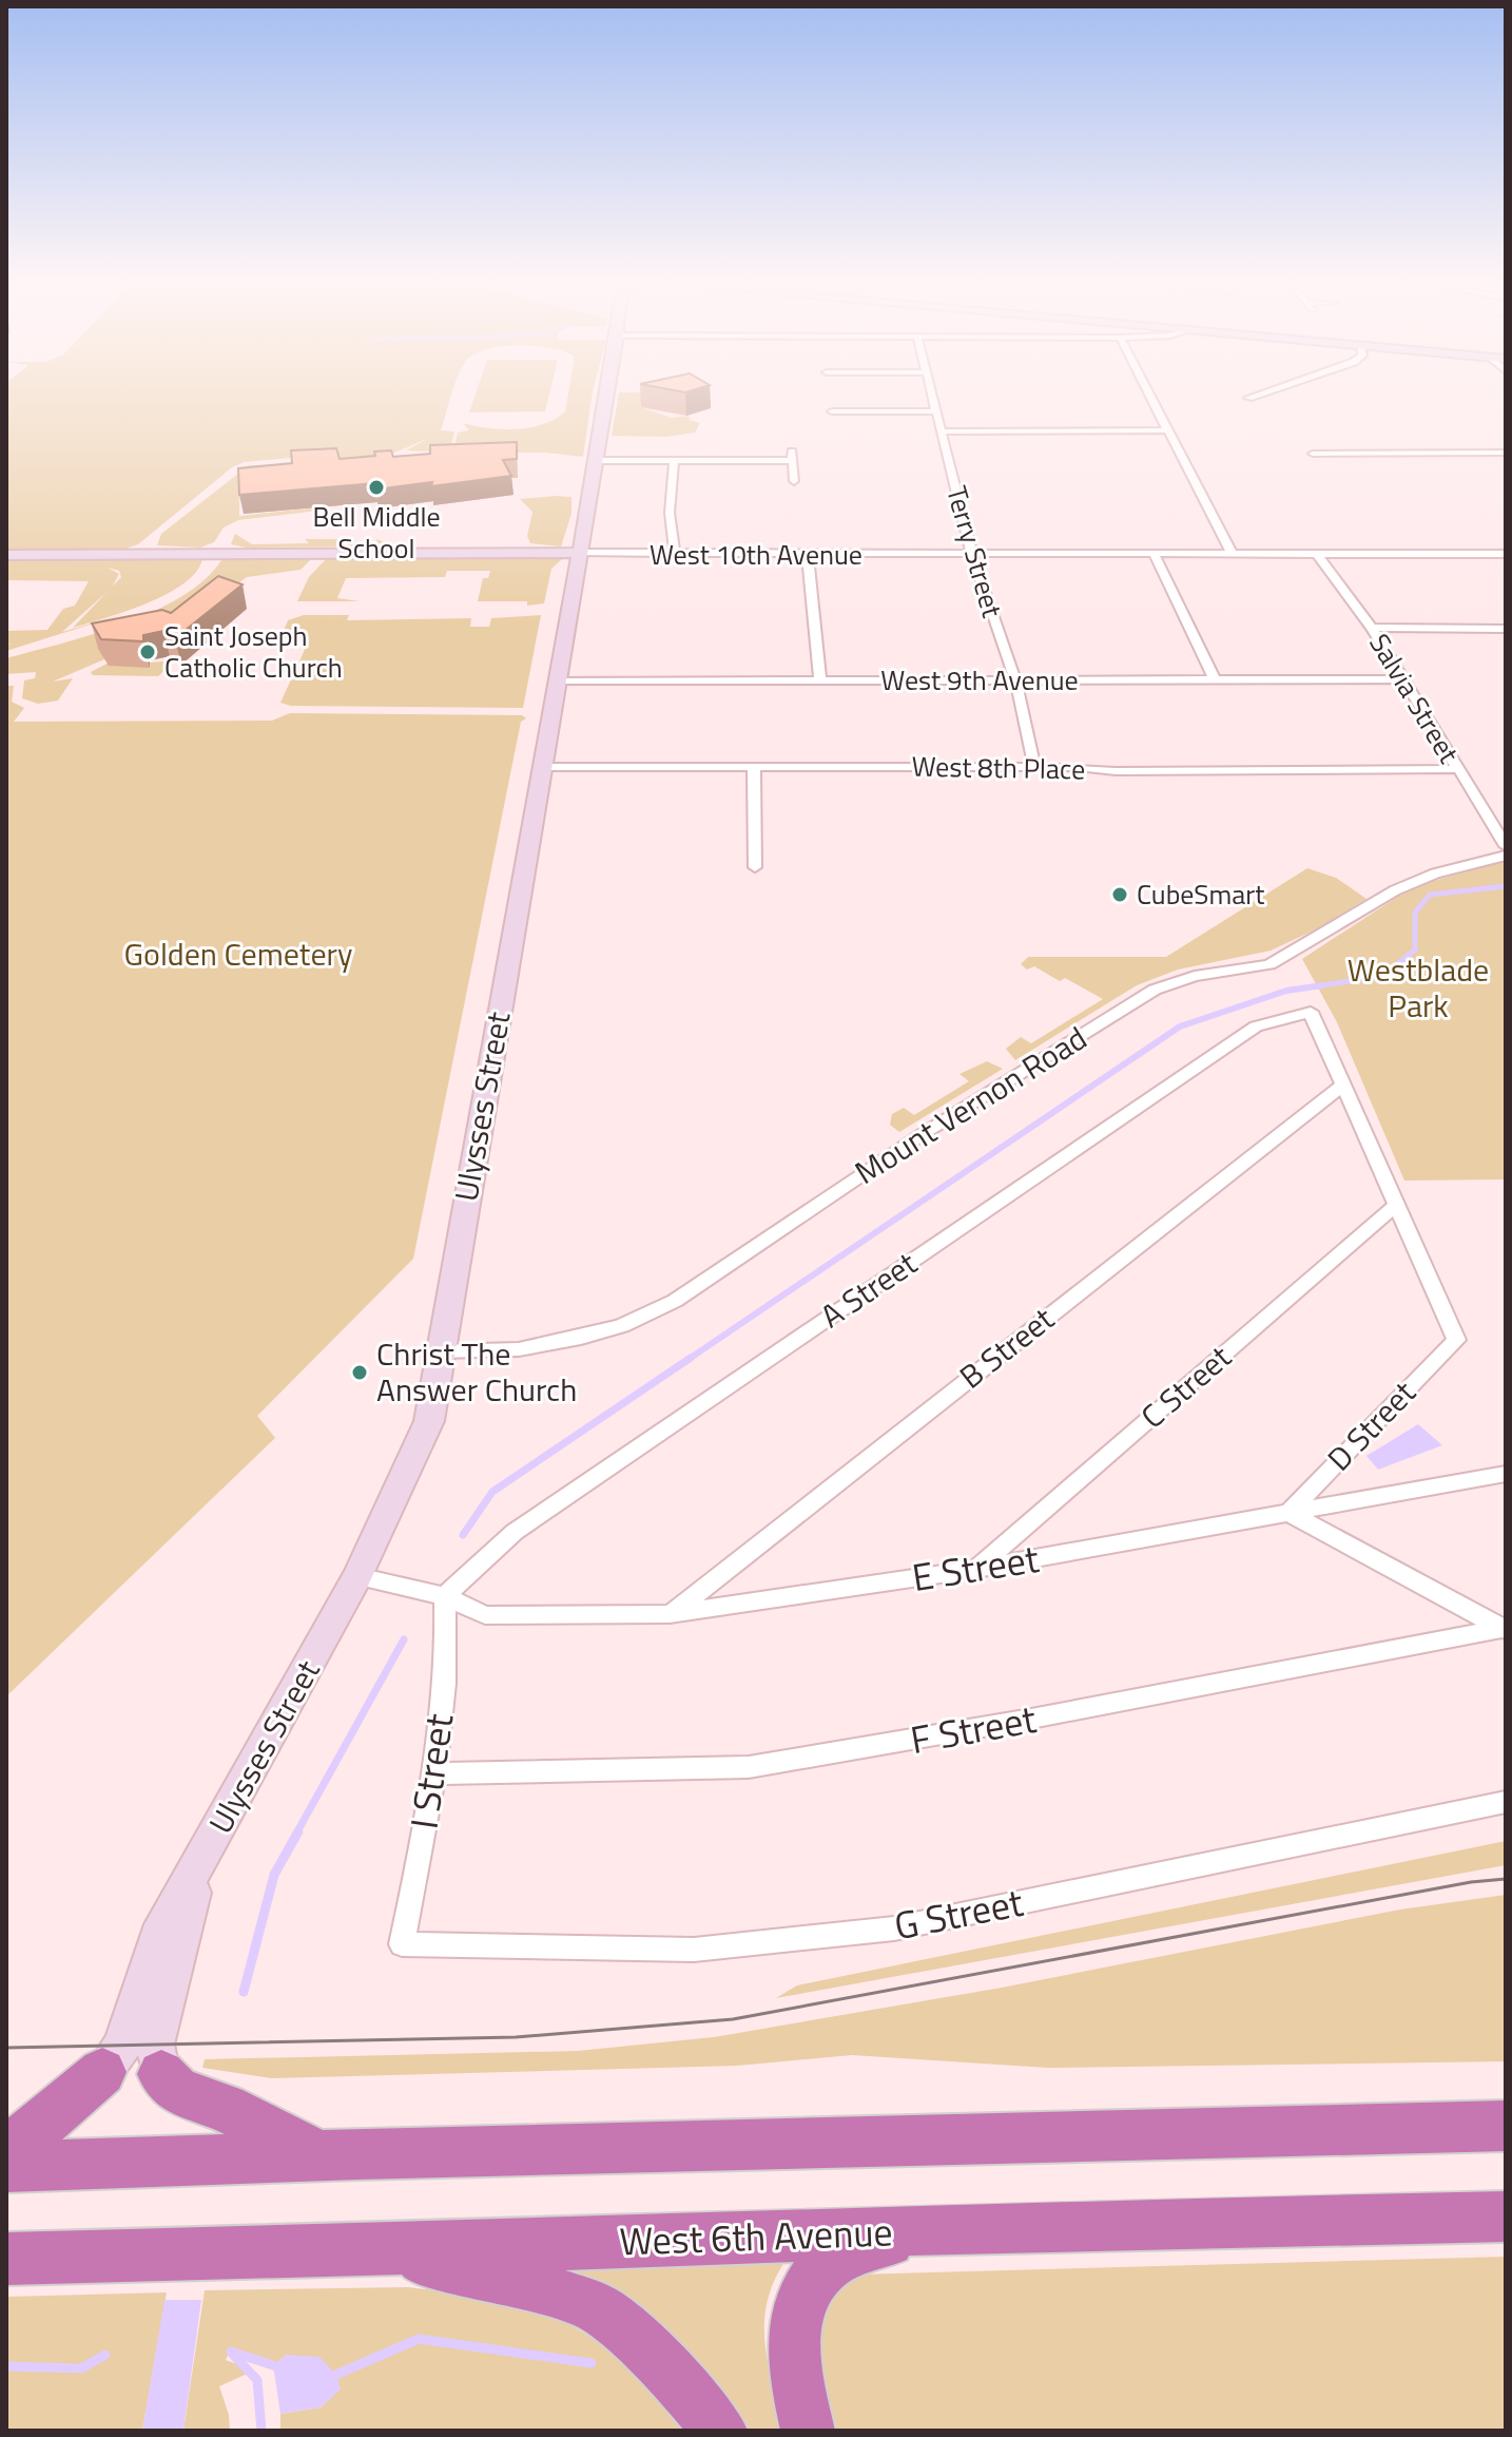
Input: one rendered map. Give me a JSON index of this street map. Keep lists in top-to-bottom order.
{
  "streets": {
    "highway": ["West 6th Avenue"],
    "street": [
      "Terry Street",
      "West 10th Avenue",
      "West 9th Avenue",
      "Salvia Street",
      "West 8th Place",
      "Mount Vernon Road",
      "Ulysses Street",
      "A Street",
      "B Street",
      "C Street",
      "D Street",
      "E Street",
      "F Street",
      "I Street",
      "G Street"
    ]
  },
  "crossings": [
    ["Terry Street", "West 10th Avenue"],
    ["Terry Street", "West 9th Avenue"],
    ["Terry Street", "West 8th Place"],
    ["West 10th Avenue", "Salvia Street"],
    ["West 10th Avenue", "Ulysses Street"],
    ["West 9th Avenue", "Salvia Street"],
    ["West 9th Avenue", "Ulysses Street"],
    ["Salvia Street", "West 8th Place"],
    ["West 8th Place", "Ulysses Street"],
    ["Mount Vernon Road", "Ulysses Street"],
    ["Ulysses Street", "E Street"],
    ["A Street", "B Street"],
    ["A Street", "E Street"],
    ["A Street", "I Street"],
    ["B Street", "E Street"],
    ["C Street", "D Street"],
    ["C Street", "E Street"],
    ["D Street", "E Street"],
    ["E Street", "I Street"],
    ["F Street", "I Street"],
    ["I Street", "G Street"]
  ],
  "parks": ["Golden Cemetery", "Westblade Park"],
  "places": [
    "Bell Middle School",
    "Saint Joseph Catholic Church",
    "CubeSmart",
    "Christ The Answer Church"
  ]
}
